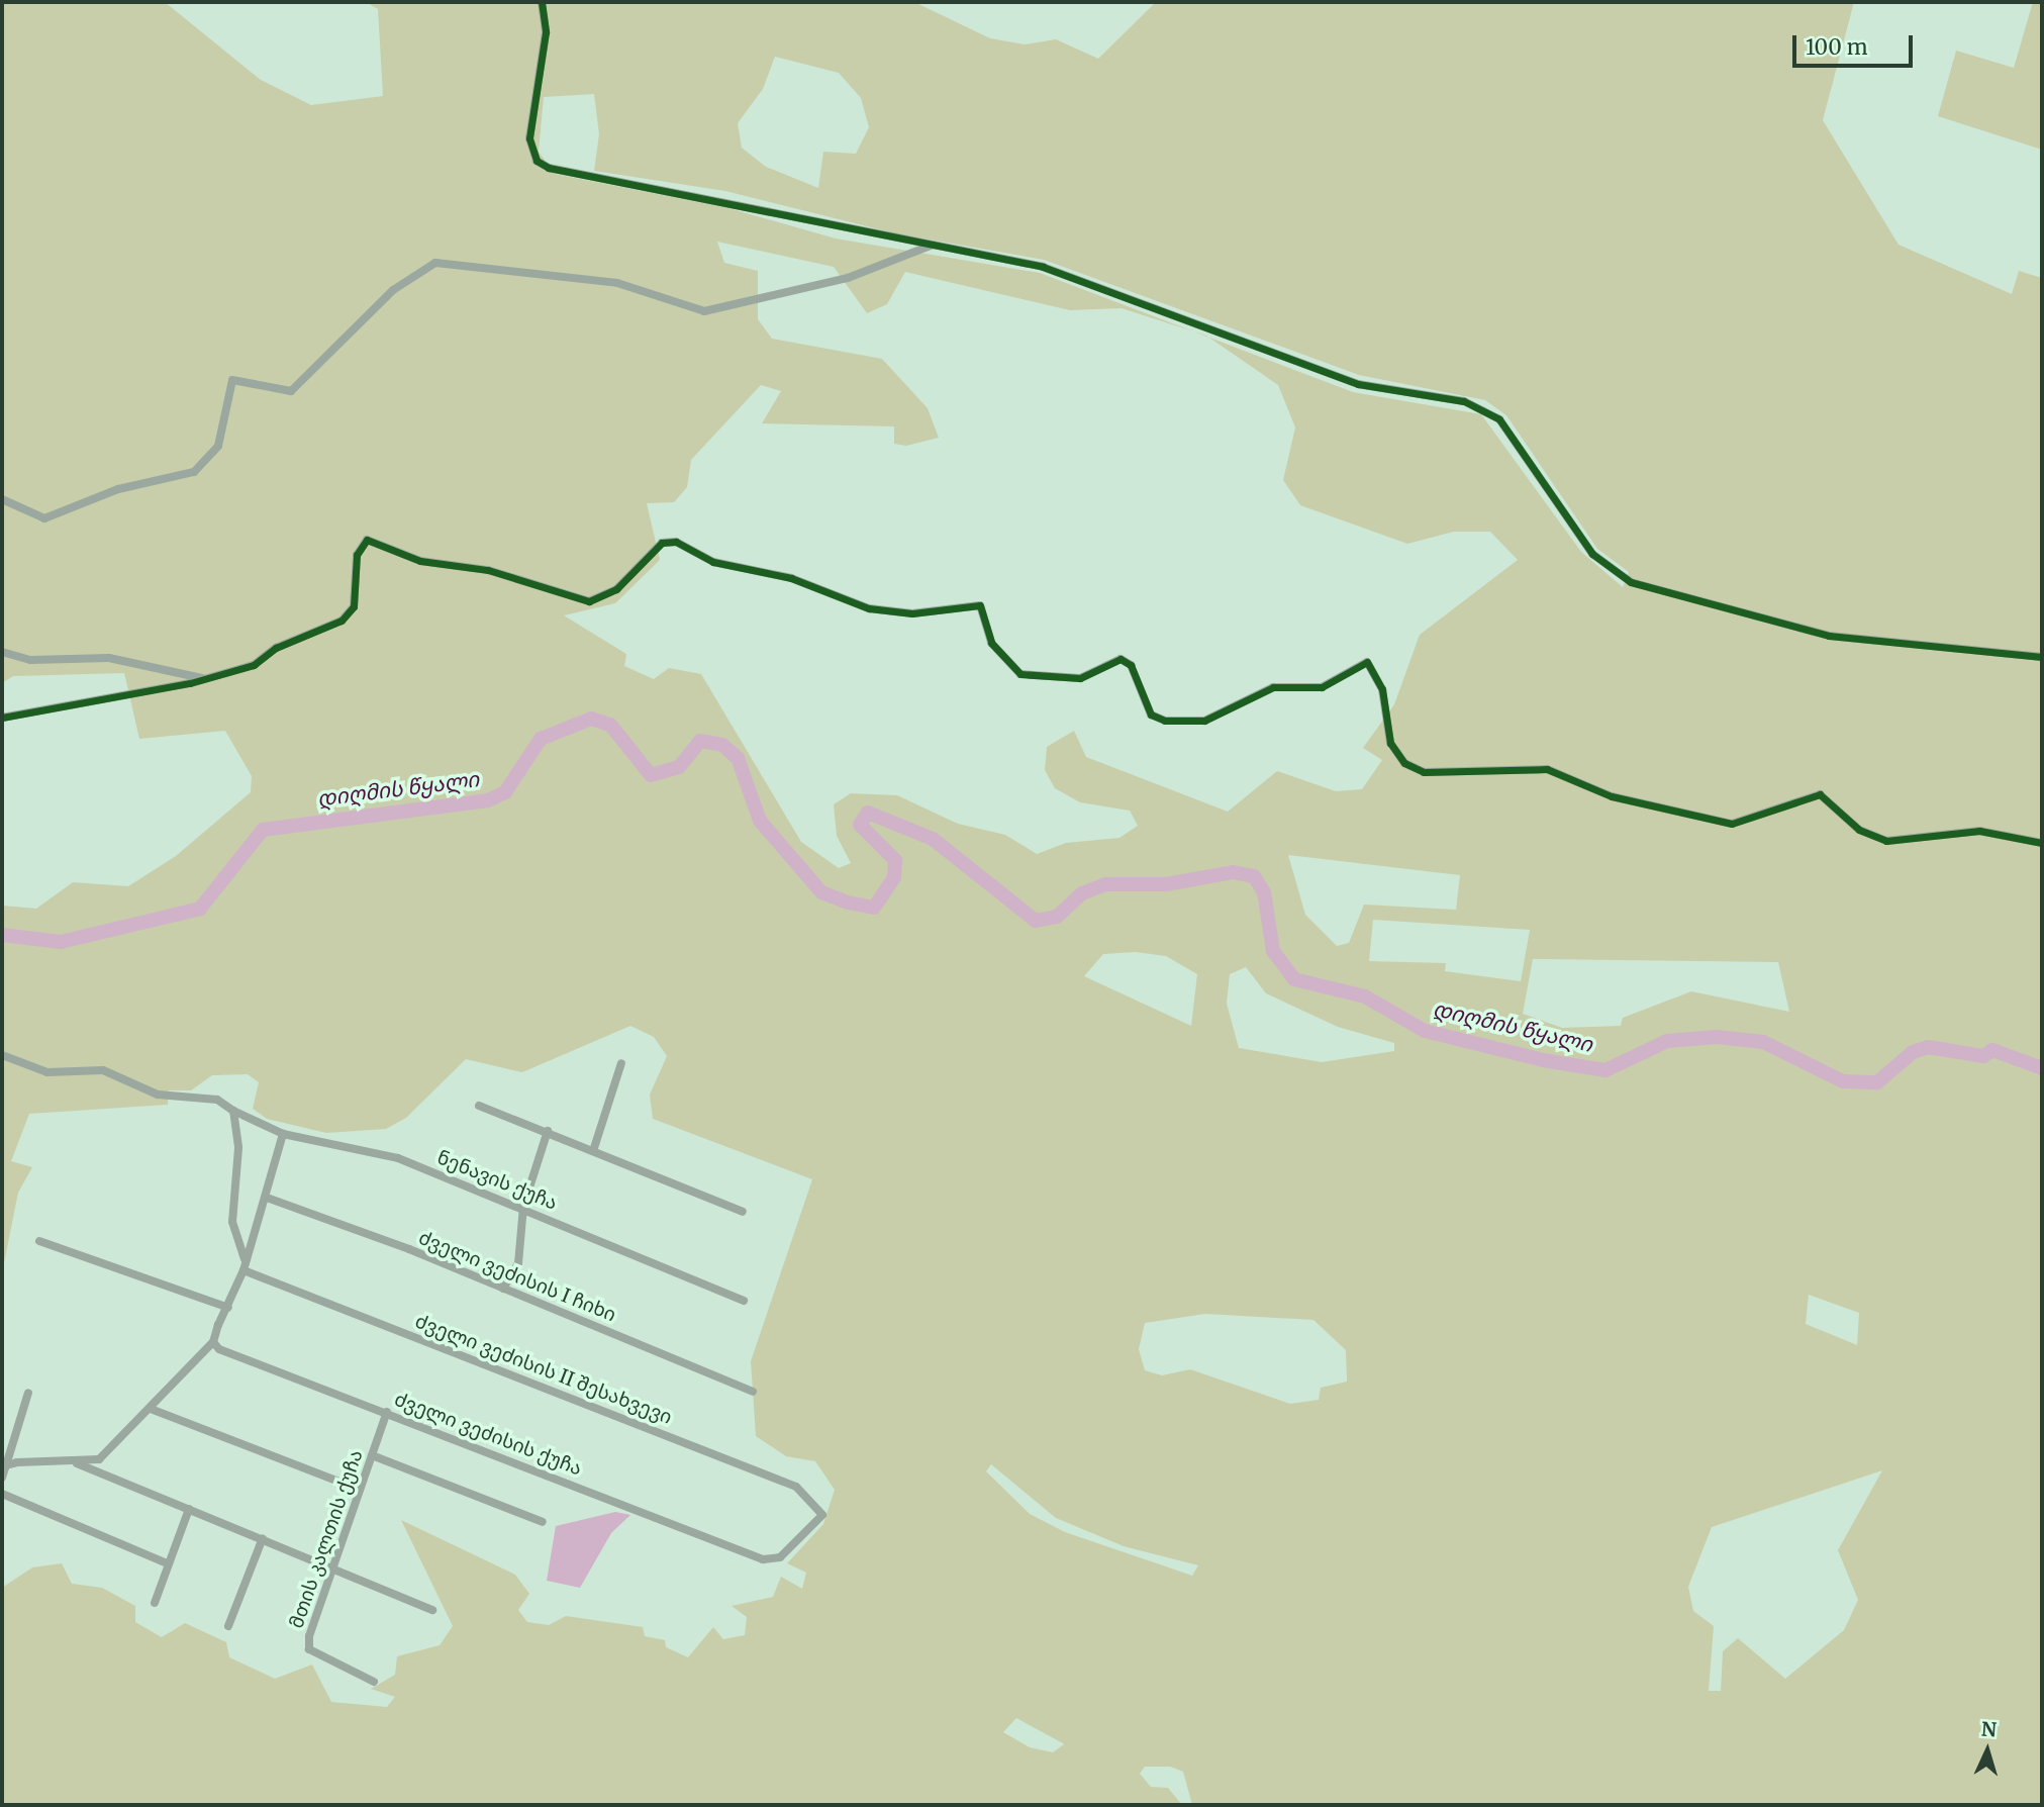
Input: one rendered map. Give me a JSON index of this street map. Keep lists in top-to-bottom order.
{
  "streets": {
    "street": [
      "ნენავის ქუჩა",
      "ძველი ვეძისის I ჩიხი",
      "ძველი ვეძისის II შესახვევი",
      "ძველი ვეძისის ქუჩა",
      "მთის კალთის ქუჩა"
    ]
  },
  "crossings": [
    ["ძველი ვეძისის II შესახვევი", "ძველი ვეძისის ქუჩა"],
    ["ძველი ვეძისის ქუჩა", "მთის კალთის ქუჩა"]
  ],
  "water": ["დიღმის წყალი"],
  "scale_bar": "100 m",
  "north": "top"
}
